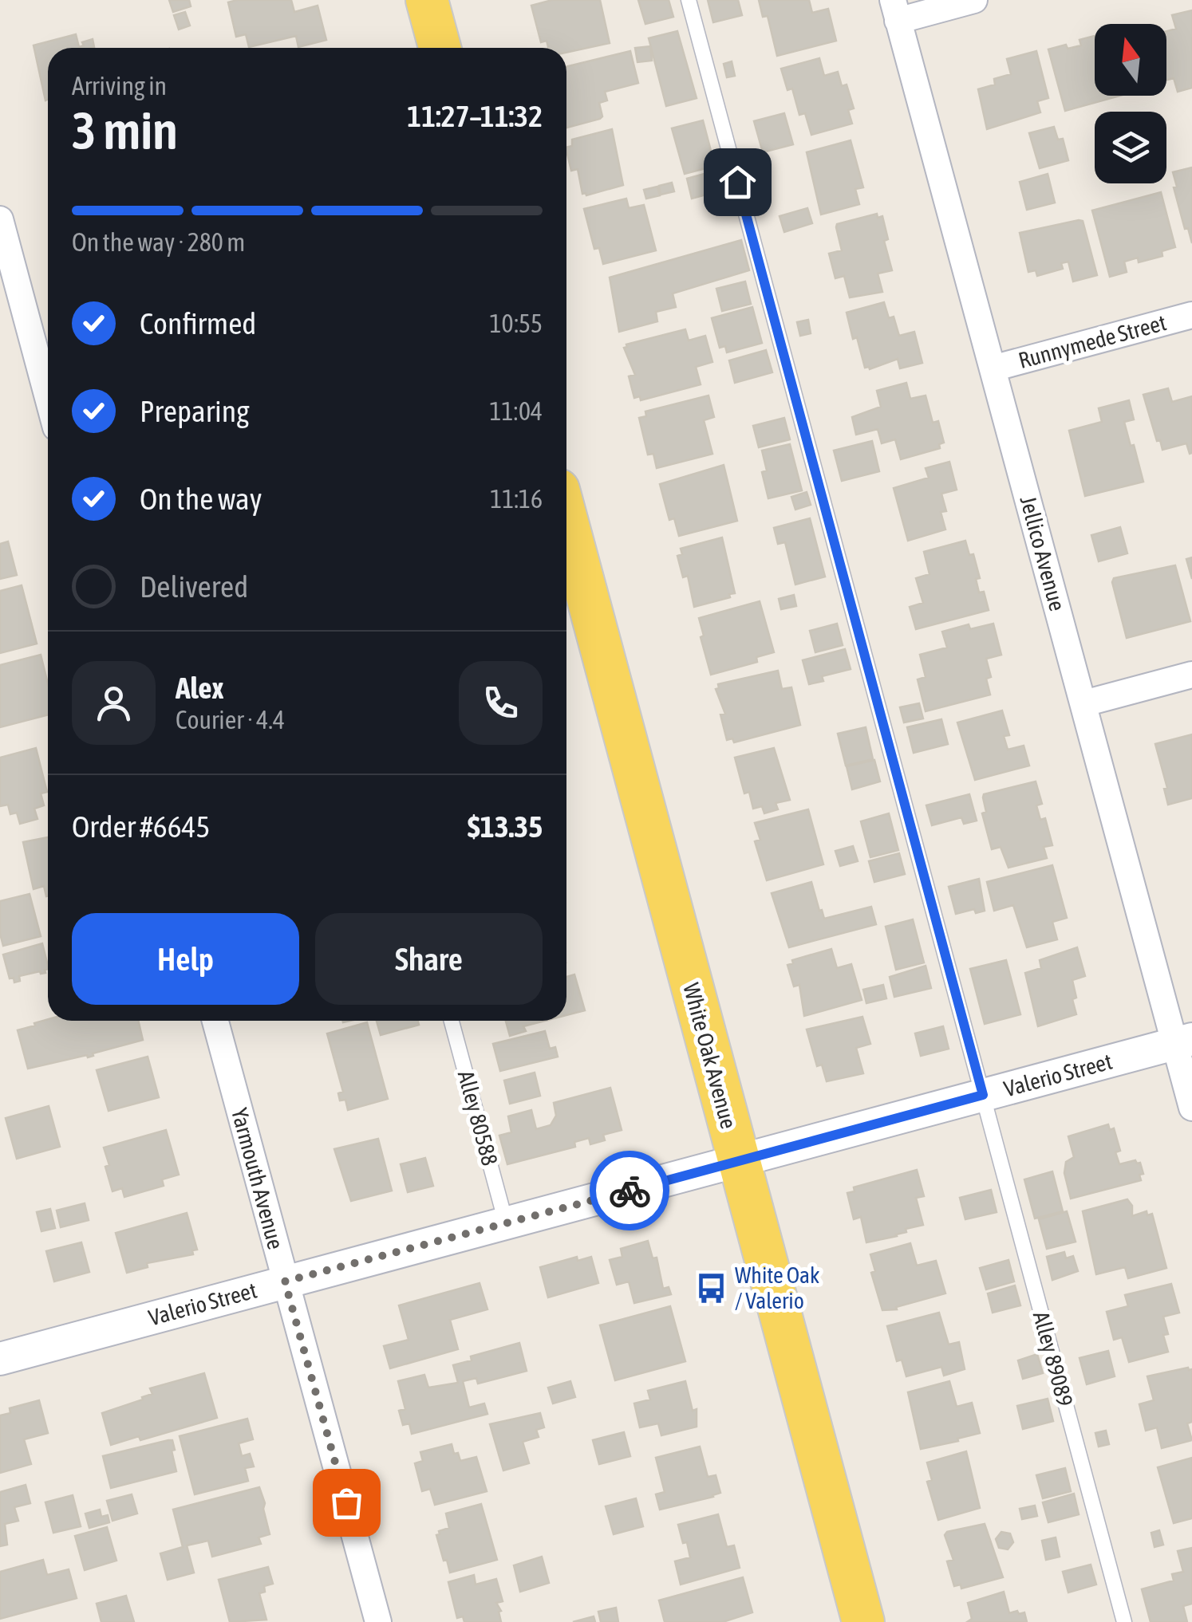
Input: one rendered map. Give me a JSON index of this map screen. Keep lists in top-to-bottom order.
{
  "streets": {
    "main road": ["White Oak Avenue"],
    "street": [
      "Runnymede Street",
      "Jellico Avenue",
      "Valerio Street",
      "Yarmouth Avenue"
    ],
    "lane": ["Alley 80588", "Alley 89089"]
  },
  "crossings": [
    ["Runnymede Street", "Jellico Avenue"],
    ["Jellico Avenue", "Valerio Street"],
    ["White Oak Avenue", "Valerio Street"],
    ["Valerio Street", "Alley 80588"],
    ["Valerio Street", "Yarmouth Avenue"],
    ["Valerio Street", "Alley 89089"]
  ],
  "places": {
    "bus stop": ["White Oak / Valerio"]
  },
  "north": "top",
  "page": {
    "heading": ["3 min", "Arriving in", "11:27–11:32"],
    "panel": [
      "Alex",
      "Courier · 4.4",
      "Order #6645",
      "$13.35"
    ],
    "bar": "On the way · 280 m",
    "list": [
      ["Confirmed", "10:55"],
      ["Preparing", "11:04"],
      ["On the way", "11:16"],
      "Delivered"
    ],
    "buttons": ["Help", "Share"]
  }
}
